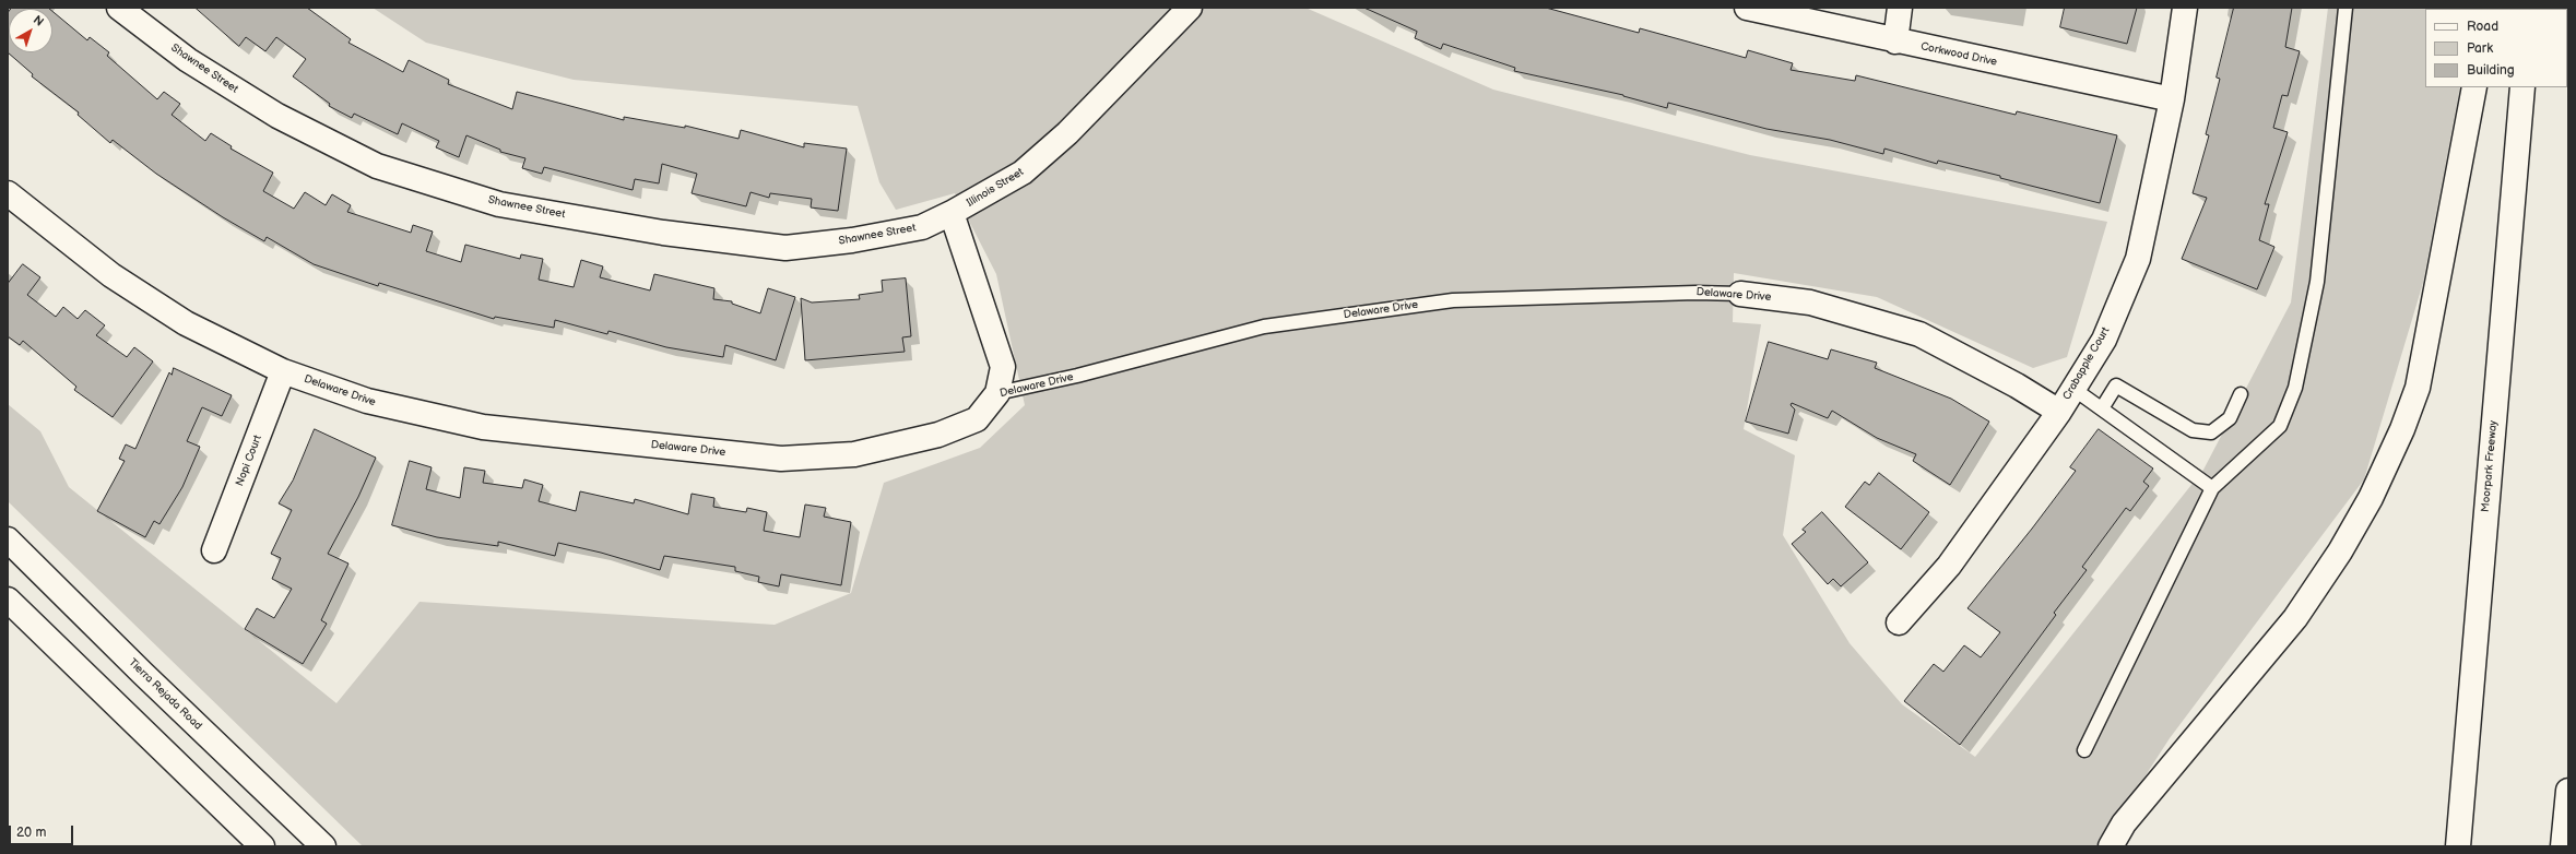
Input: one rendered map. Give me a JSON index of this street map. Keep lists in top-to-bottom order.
{
  "streets": {
    "main road": [
      "Corkwood Drive",
      "Shawnee Street",
      "Illinois Street",
      "Delaware Drive",
      "Crabapple Court",
      "Nopi Court",
      "Moorpark Freeway",
      "Tierra Rejada Road"
    ]
  },
  "crossings": [
    ["Corkwood Drive", "Crabapple Court"],
    ["Shawnee Street", "Illinois Street"],
    ["Delaware Drive", "Crabapple Court"],
    ["Delaware Drive", "Nopi Court"]
  ],
  "legend": ["Road", "Park", "Building"],
  "scale_bar": "20 m",
  "north": "top right"
}
